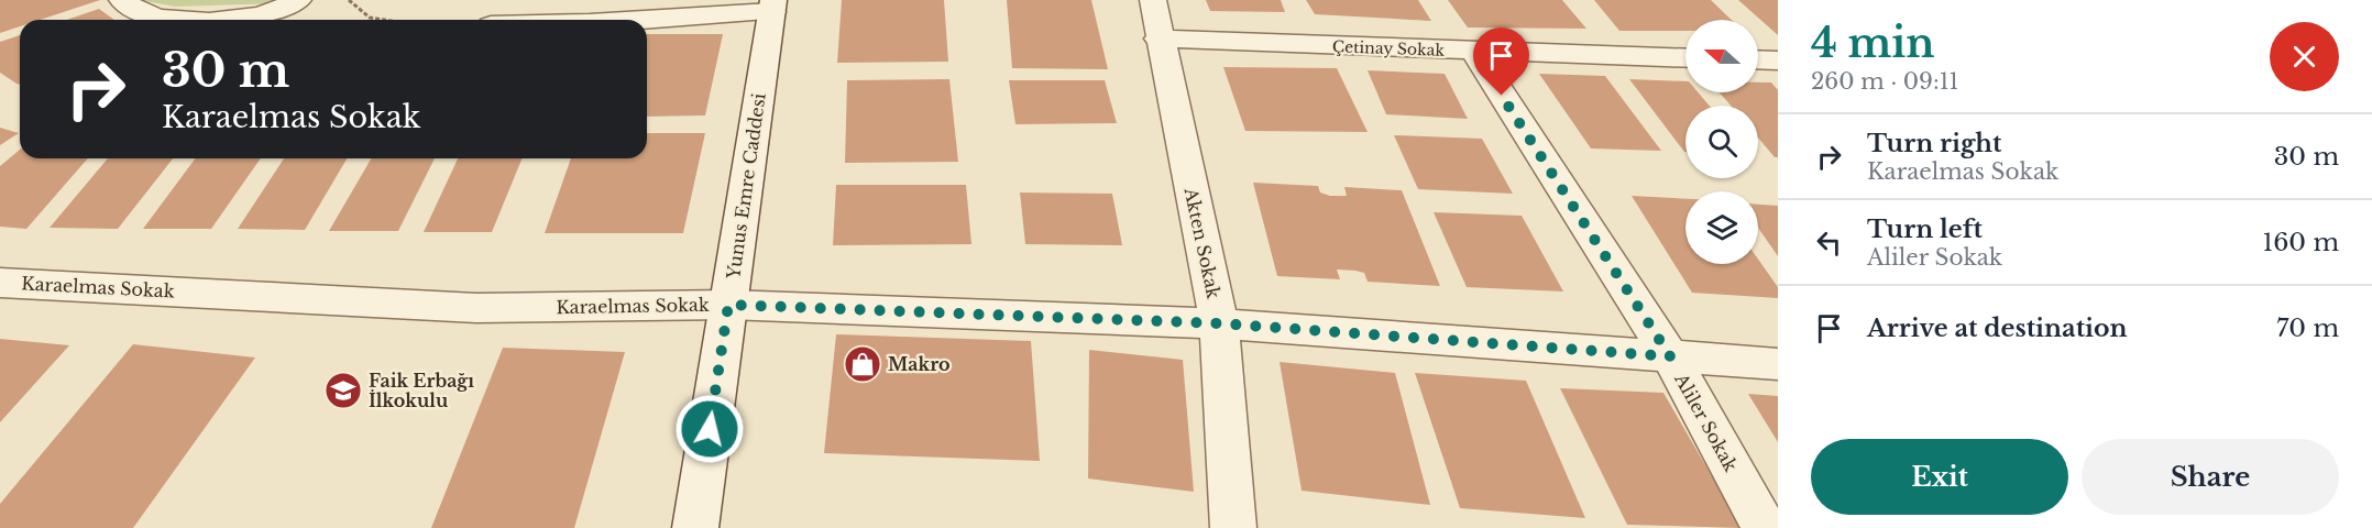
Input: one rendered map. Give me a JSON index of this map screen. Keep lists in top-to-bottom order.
{
  "streets": {
    "street": [
      "Çetinay Sokak",
      "Yunus Emre Caddesi",
      "Akten Sokak",
      "Karaelmas Sokak",
      "Aliler Sokak"
    ]
  },
  "crossings": [
    ["Çetinay Sokak", "Akten Sokak"],
    ["Çetinay Sokak", "Aliler Sokak"],
    ["Yunus Emre Caddesi", "Karaelmas Sokak"],
    ["Akten Sokak", "Karaelmas Sokak"],
    ["Karaelmas Sokak", "Aliler Sokak"]
  ],
  "places": {
    "shop": ["Makro"],
    "school or university": ["Faik Erbağı İlkokulu"]
  },
  "north": "left",
  "page": {
    "heading": ["4 min", "260 m · 09:11"],
    "turn": ["30 m", "Karaelmas Sokak"],
    "list": [
      {
        "name": "Turn right",
        "note": "Karaelmas Sokak",
        "value": "30 m"
      },
      {
        "name": "Turn left",
        "note": "Aliler Sokak",
        "value": "160 m"
      },
      {
        "name": "Arrive at destination",
        "value": "70 m"
      }
    ],
    "buttons": ["Exit", "Share"]
  }
}
